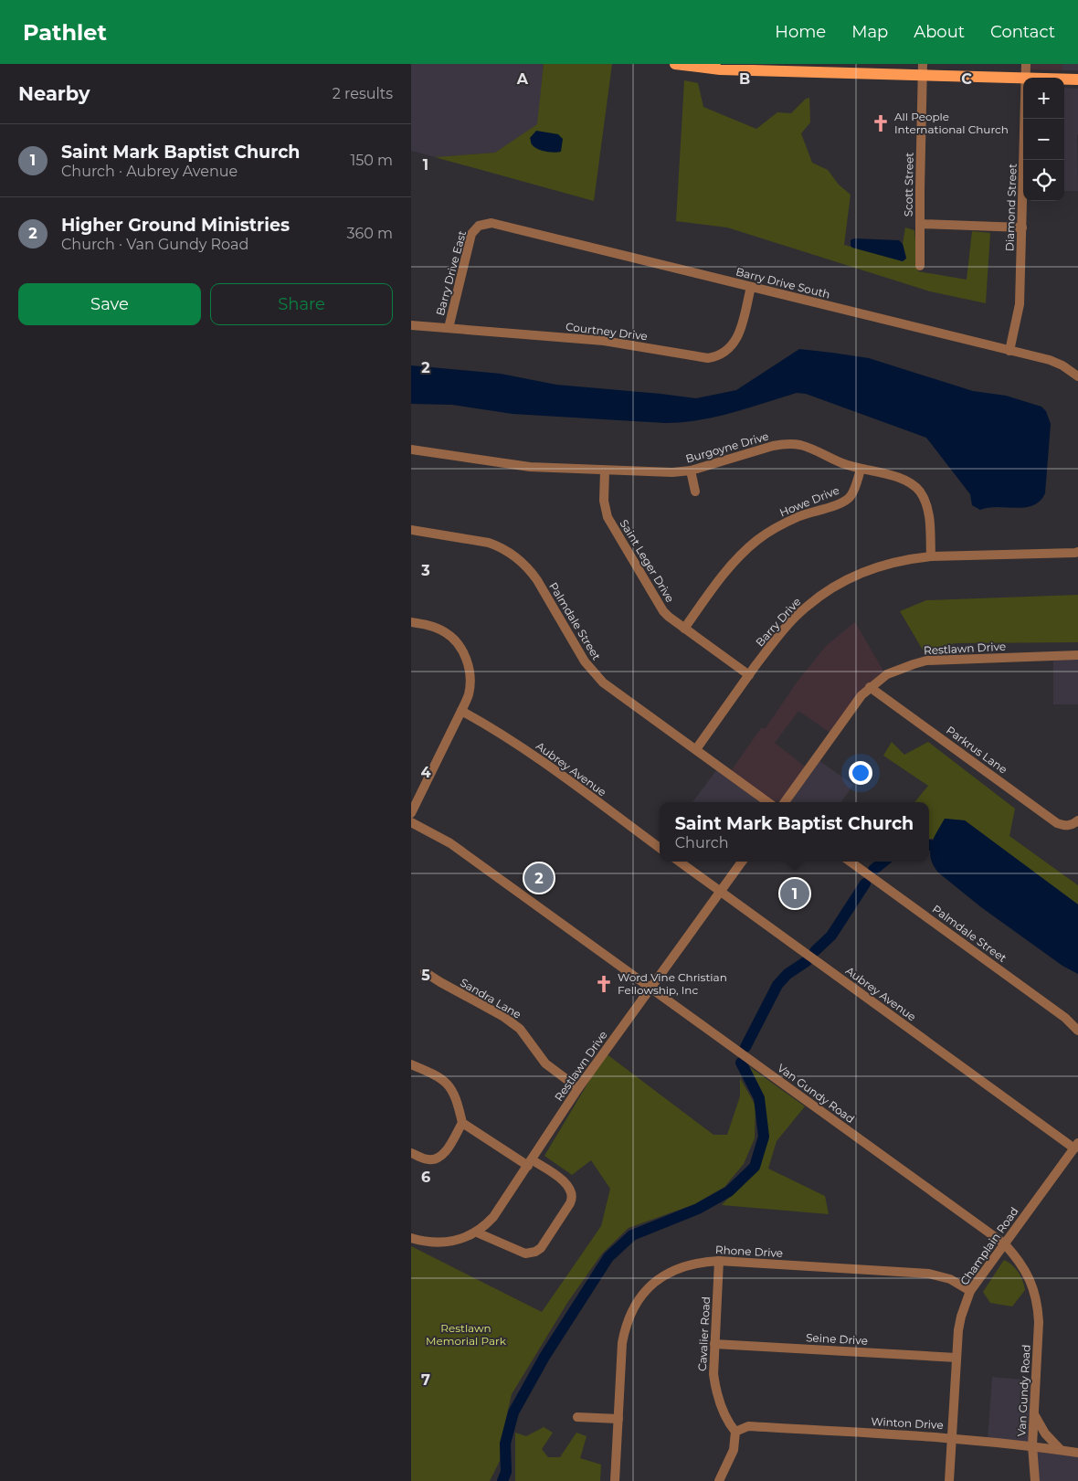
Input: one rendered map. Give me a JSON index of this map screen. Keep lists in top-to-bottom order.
{
  "streets": {
    "street": [
      "Scott Street",
      "Diamond Street",
      "Barry Drive East",
      "Barry Drive South",
      "Courtney Drive",
      "Burgoyne Drive",
      "Howe Drive",
      "Saint Leger Drive",
      "Palmdale Street",
      "Barry Drive",
      "Restlawn Drive",
      "Parkrus Lane",
      "Aubrey Avenue",
      "Sandra Lane",
      "Van Gundy Road",
      "Champlain Road",
      "Rhone Drive",
      "Cavalier Road",
      "Seine Drive",
      "Winton Drive"
    ]
  },
  "crossings": [
    ["Diamond Street", "Barry Drive South"],
    ["Barry Drive East", "Barry Drive South"],
    ["Barry Drive East", "Courtney Drive"],
    ["Barry Drive South", "Courtney Drive"],
    ["Burgoyne Drive", "Howe Drive"],
    ["Burgoyne Drive", "Saint Leger Drive"],
    ["Burgoyne Drive", "Barry Drive"],
    ["Howe Drive", "Saint Leger Drive"],
    ["Saint Leger Drive", "Barry Drive"],
    ["Palmdale Street", "Barry Drive"],
    ["Restlawn Drive", "Parkrus Lane"],
    ["Restlawn Drive", "Aubrey Avenue"],
    ["Restlawn Drive", "Sandra Lane"],
    ["Restlawn Drive", "Van Gundy Road"],
    ["Aubrey Avenue", "Champlain Road"],
    ["Van Gundy Road", "Champlain Road"],
    ["Van Gundy Road", "Winton Drive"],
    ["Champlain Road", "Rhone Drive"],
    ["Champlain Road", "Seine Drive"],
    ["Champlain Road", "Winton Drive"],
    ["Rhone Drive", "Cavalier Road"],
    ["Cavalier Road", "Seine Drive"],
    ["Cavalier Road", "Winton Drive"]
  ],
  "parks": ["Restlawn Memorial Park"],
  "places": {
    "church": ["All People International Church", "Word Vine Christian Fellowship, Inc"]
  },
  "page": {
    "header": "Pathlet",
    "nav": [
      "Home",
      "Map",
      "About",
      "Contact"
    ],
    "heading": ["Nearby", "2 results"],
    "map_buttons": ["+", "−"],
    "list": [
      {
        "mark": "1",
        "name": "Saint Mark Baptist Church",
        "note": "Church · Aubrey Avenue",
        "value": "150 m"
      },
      {
        "mark": "2",
        "name": "Higher Ground Ministries",
        "note": "Church · Van Gundy Road",
        "value": "360 m"
      }
    ],
    "buttons": ["Save", "Share"],
    "popup": ["Saint Mark Baptist Church", "Church"],
    "pins": ["2", "1"]
  },
  "grid": {
    "columns": ["A", "B", "C"],
    "rows": [
      "1",
      "2",
      "3",
      "4",
      "5",
      "6",
      "7"
    ]
  }
}
